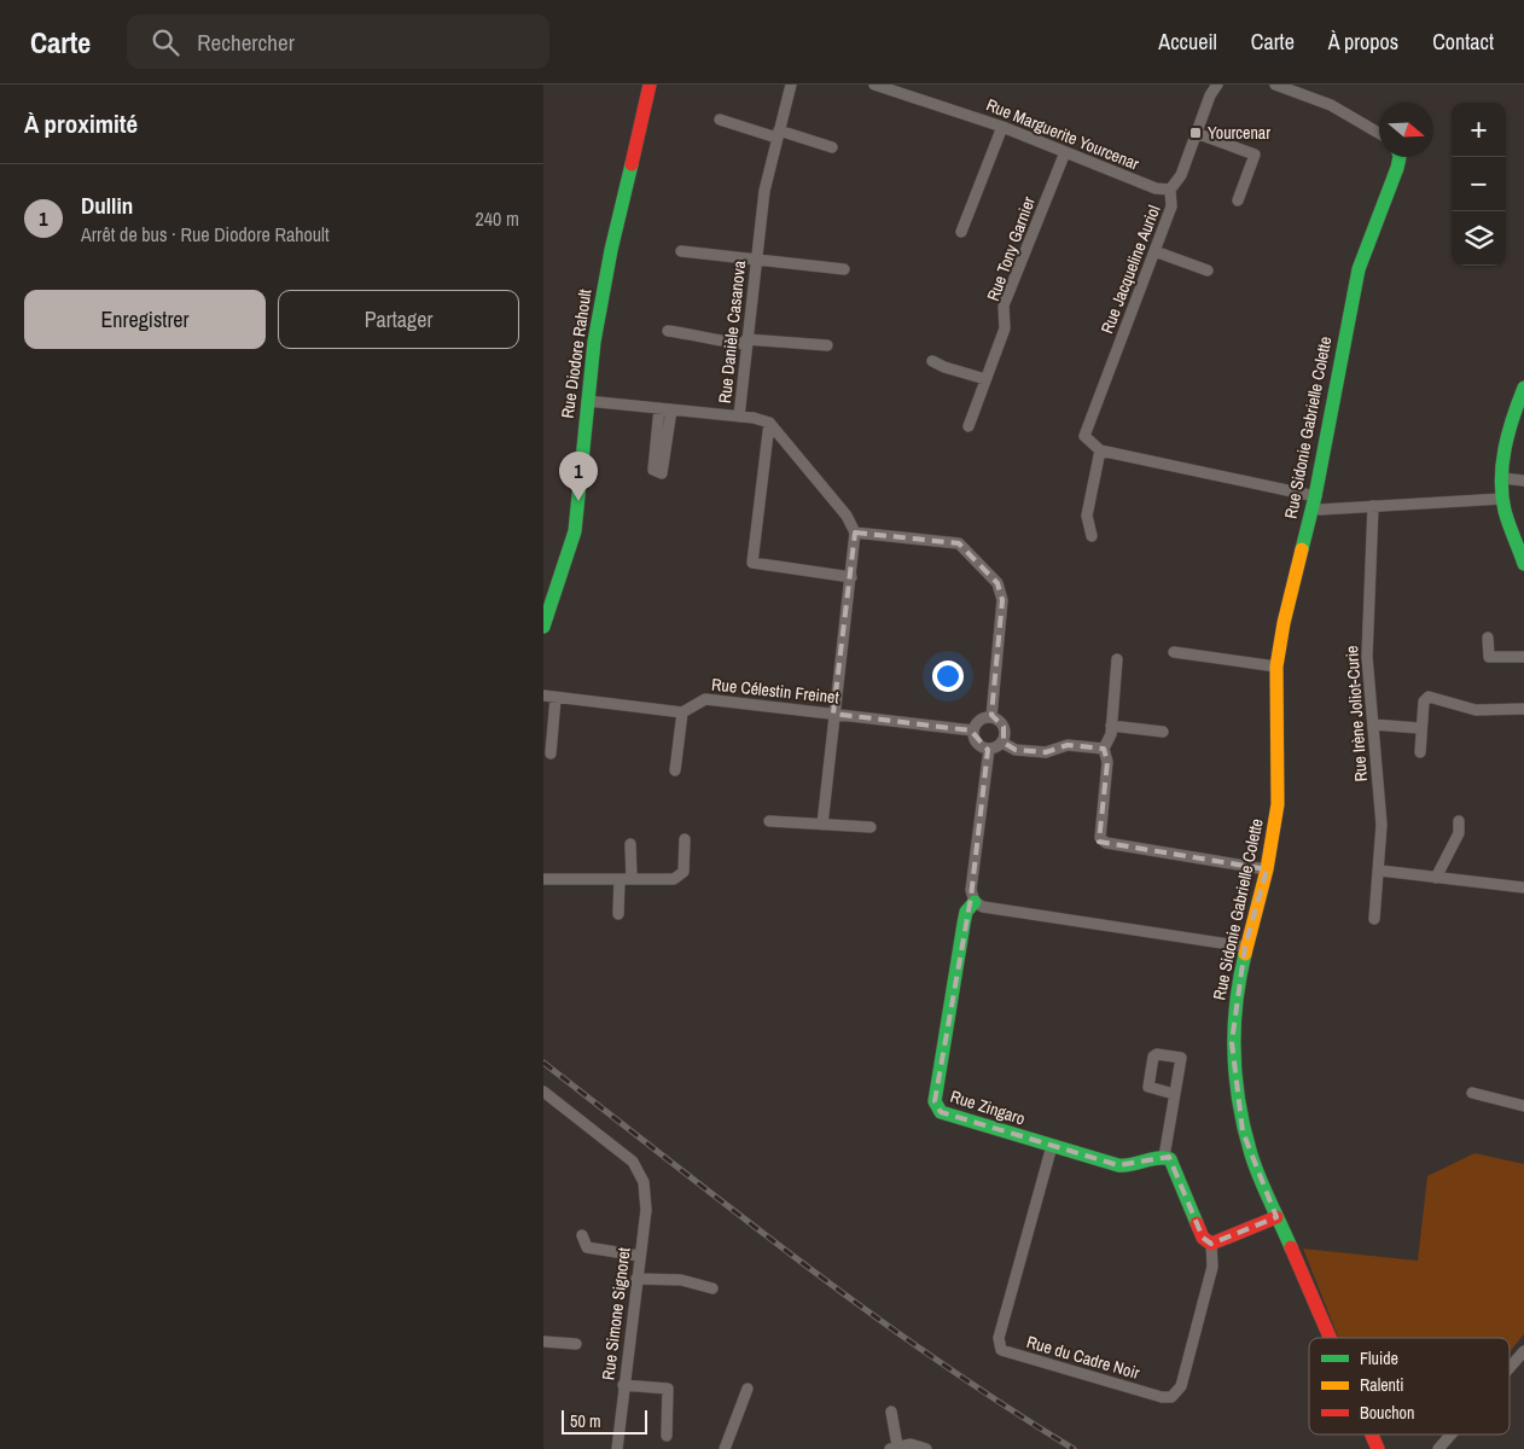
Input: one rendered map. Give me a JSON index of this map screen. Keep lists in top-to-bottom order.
{
  "streets": {
    "street": [
      "Rue Marguerite Yourcenar",
      "Rue Tony Garnier",
      "Rue Jacqueline Auriol",
      "Rue Danièle Casanova",
      "Rue Diodore Rahoult",
      "Rue Sidonie Gabrielle Colette",
      "Rue Célestin Freinet",
      "Rue Irène Joliot-Curie",
      "Rue Zingaro",
      "Rue Simone Signoret",
      "Rue du Cadre Noir"
    ]
  },
  "crossings": [
    ["Rue Marguerite Yourcenar", "Rue Tony Garnier"],
    ["Rue Marguerite Yourcenar", "Rue Jacqueline Auriol"],
    ["Rue Zingaro", "Rue du Cadre Noir"]
  ],
  "places": {
    "transit": ["Yourcenar"]
  },
  "legend": ["Fluide", "Ralenti", "Bouchon"],
  "scale_bar": "50 m",
  "north": "right",
  "page": {
    "header": "Carte",
    "search": "Rechercher",
    "nav": [
      "Accueil",
      "Carte",
      "À propos",
      "Contact"
    ],
    "heading": "À proximité",
    "map_buttons": ["+", "−"],
    "list": [
      {
        "mark": "1",
        "name": "Dullin",
        "note": "Arrêt de bus · Rue Diodore Rahoult",
        "value": "240 m"
      }
    ],
    "buttons": ["Enregistrer", "Partager"],
    "pins": "1",
    "scale": "50 m"
  }
}
